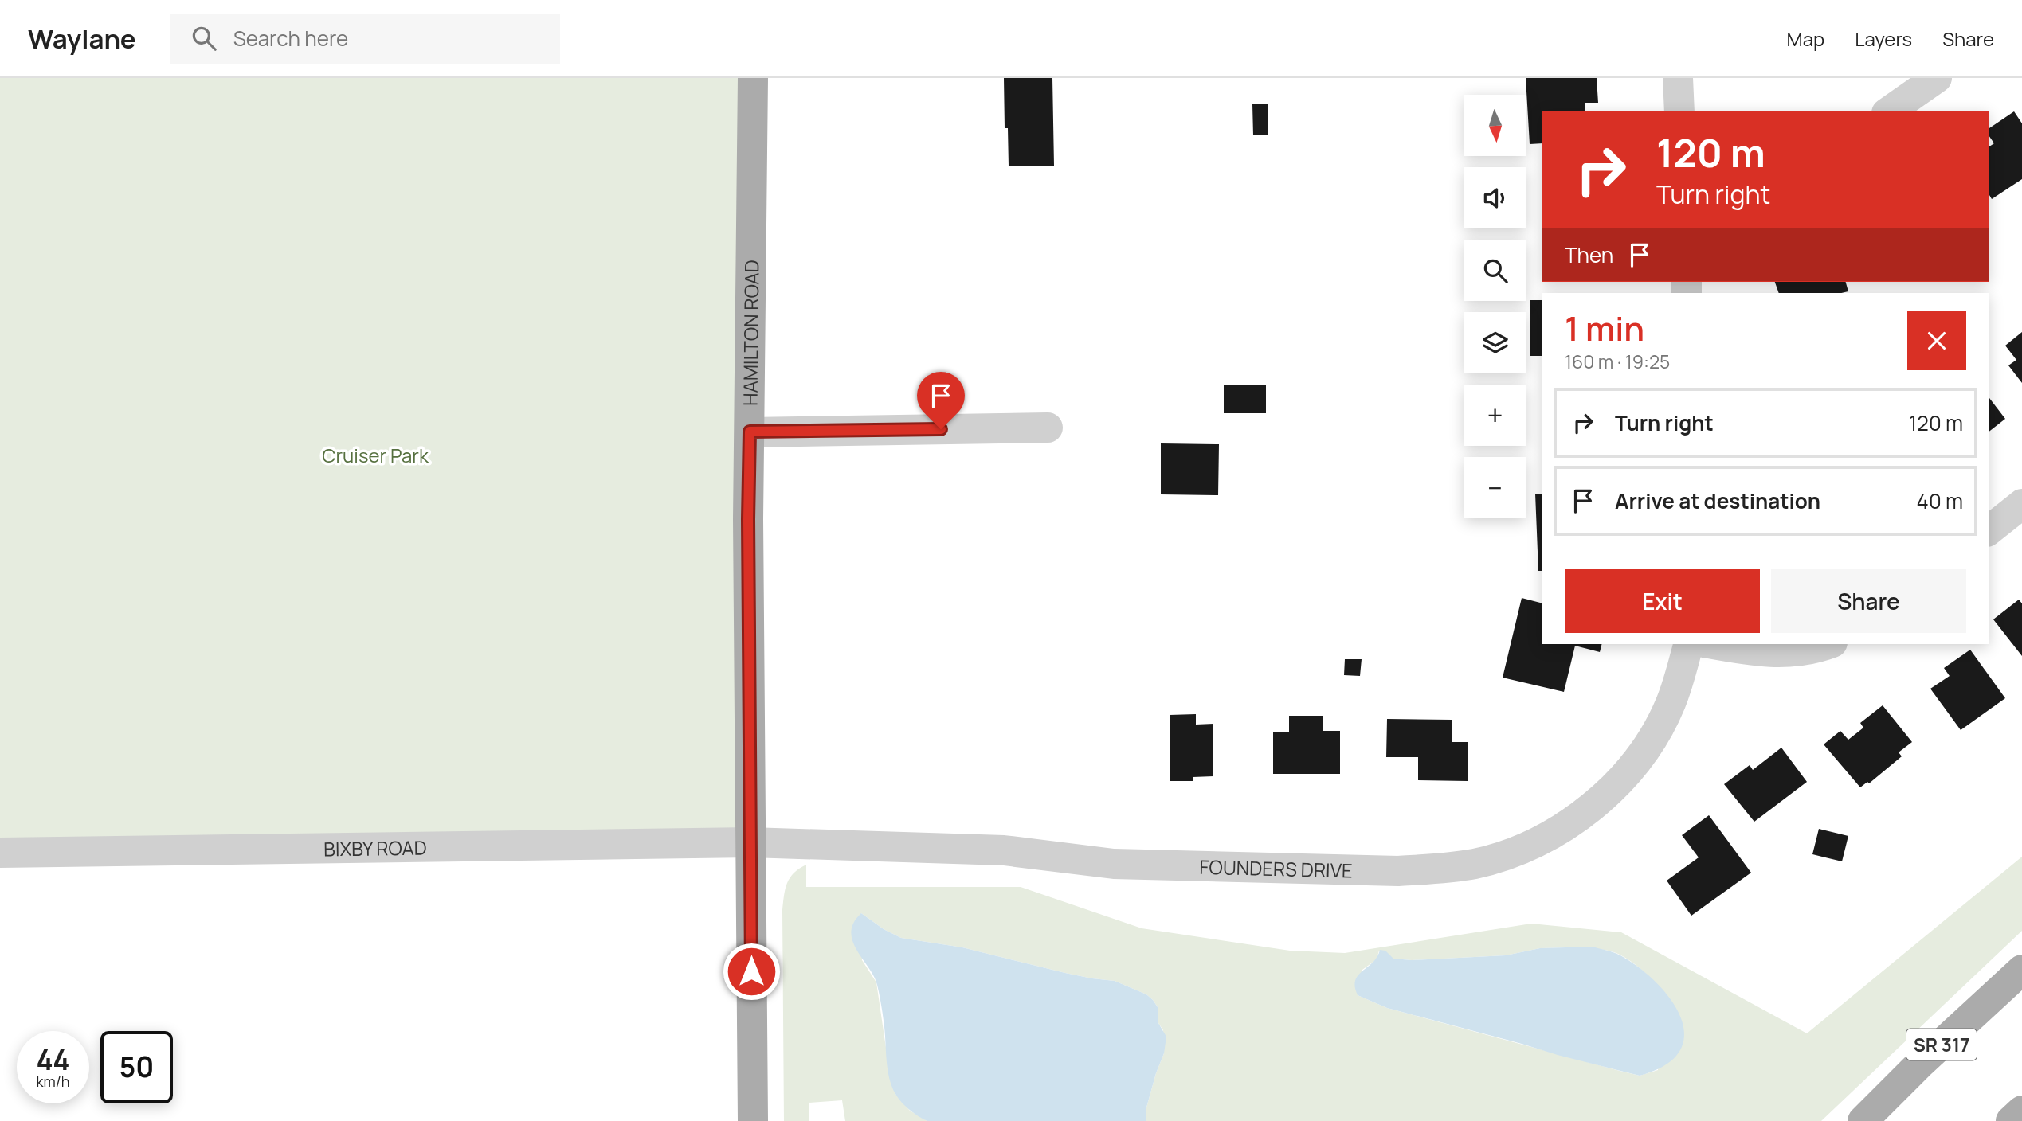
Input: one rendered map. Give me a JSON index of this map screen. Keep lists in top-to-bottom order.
{
  "streets": {
    "main road": ["HAMILTON ROAD", "SR 317"],
    "street": ["BIXBY ROAD", "FOUNDERS DRIVE"]
  },
  "crossings": [
    ["HAMILTON ROAD", "BIXBY ROAD"],
    ["HAMILTON ROAD", "FOUNDERS DRIVE"],
    ["BIXBY ROAD", "FOUNDERS DRIVE"]
  ],
  "parks": ["Cruiser Park"],
  "north": "bottom",
  "page": {
    "header": "Waylane",
    "search": "Search here",
    "nav": ["Map", "Layers", "Share"],
    "map_buttons": ["+", "−"],
    "turn": ["120 m", "Turn right"],
    "then": "Then",
    "heading": ["1 min", "160 m · 19:25"],
    "list": [
      {
        "name": "Turn right",
        "value": "120 m"
      },
      {
        "name": "Arrive at destination",
        "value": "40 m"
      }
    ],
    "buttons": ["Exit", "Share"],
    "speed": "44 km/h",
    "limit": "50"
  }
}
